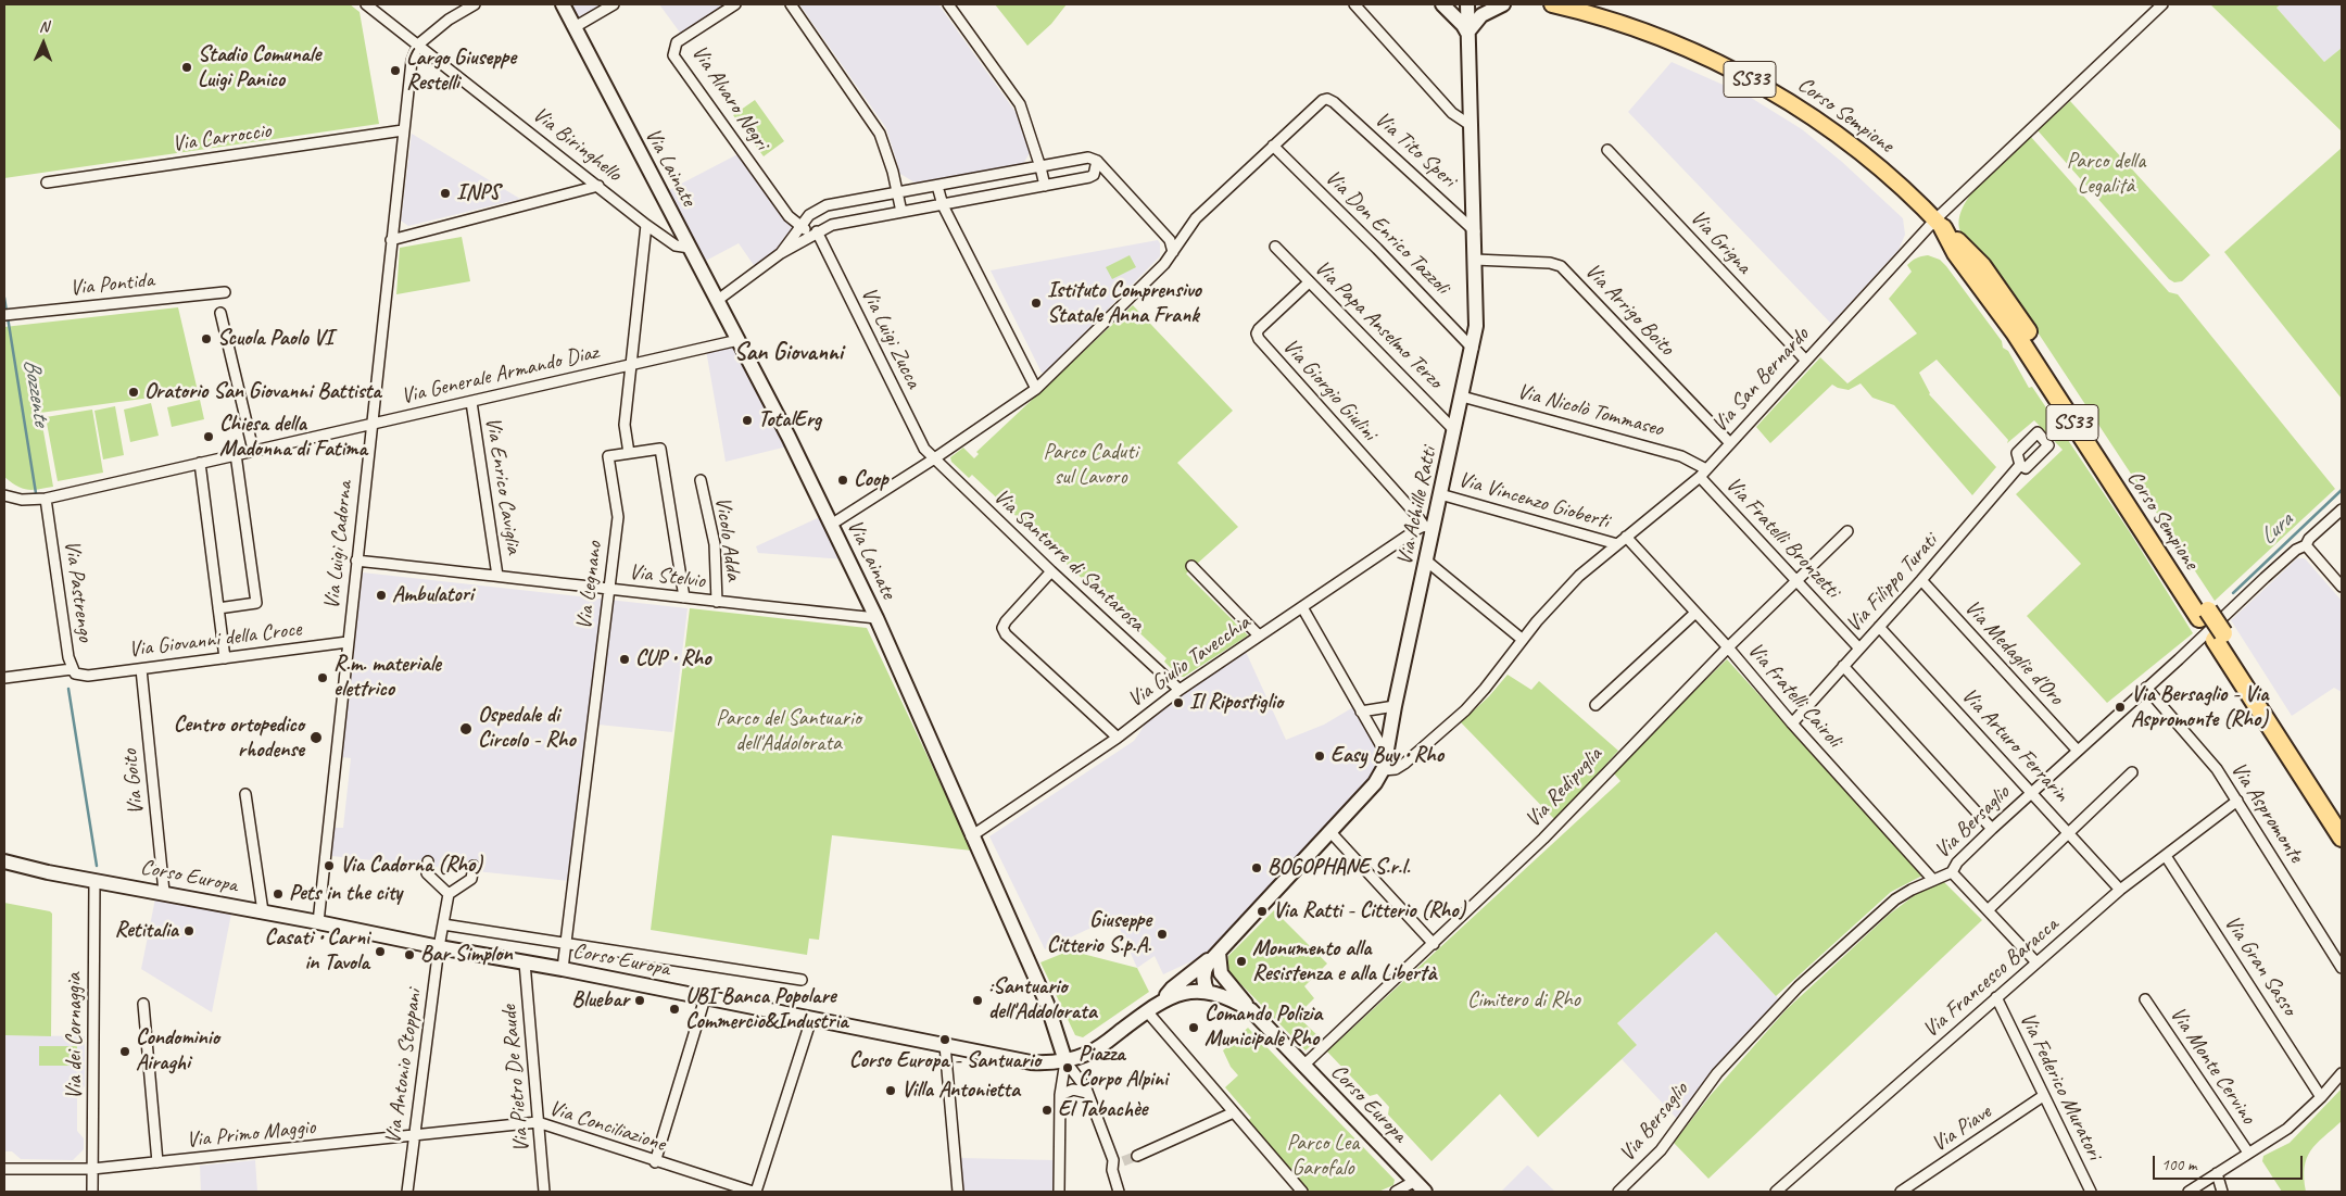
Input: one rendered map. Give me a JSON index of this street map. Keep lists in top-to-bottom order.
{
  "streets": {
    "highway": ["SS33", "Corso Sempione"],
    "street": [
      "Via Alvaro Negri",
      "Via Carroccio",
      "Via Biringhello",
      "Via Tito Speri",
      "Via Lainate",
      "Via Don Enrico Tazzoli",
      "Via Grigna",
      "Via Pontida",
      "Via Arrigo Boito",
      "Via Papa Anselmo Terzo",
      "Via Luigi Zucca",
      "Via Generale Armando Diaz",
      "Via San Bernardo",
      "Via Giorgio Giulini",
      "Via Nicolò Tommaseo",
      "Via Enrico Caviglia",
      "Via Vincenzo Gioberti",
      "Via Achille Ratti",
      "Via Fratelli Bronzetti",
      "Vicolo Adda",
      "Via Luigi Cadorna",
      "Via Santorre di Santarosa",
      "Via Stelvio",
      "Via Filippo Turati",
      "Via Legnano",
      "Via Pastrengo",
      "Via Giovanni della Croce",
      "Via Medaglie d'Oro",
      "Via Giulio Tavecchia",
      "Via fratelli Cairoli",
      "Via Arturo Ferrarin",
      "Via Goito",
      "Via Redipuglia",
      "Via Aspromonte",
      "Via Bersaglio",
      "Corso Europa",
      "Via Gran Sasso",
      "Via Francesco Baracca",
      "Via dei Cornaggia",
      "Via Monte Cervino",
      "Via Antonio Stoppani",
      "Via Pietro De Raude",
      "Via Federico Muratori",
      "Via Conciliazione",
      "Via Piave",
      "Via Primo Maggio"
    ]
  },
  "crossings": [
    ["Via Alvaro Negri", "Via Luigi Zucca"],
    ["Corso Sempione", "Via San Bernardo"],
    ["Via Carroccio", "Via Luigi Cadorna"],
    ["Via Biringhello", "Via Lainate"],
    ["Via Biringhello", "Via Luigi Cadorna"],
    ["Via Tito Speri", "Via Don Enrico Tazzoli"],
    ["Via Tito Speri", "Via Achille Ratti"],
    ["Via Lainate", "Via Generale Armando Diaz"],
    ["Via Lainate", "Via Stelvio"],
    ["Via Lainate", "Via Giulio Tavecchia"],
    ["Via Lainate", "Corso Europa"],
    ["Via Don Enrico Tazzoli", "Via Achille Ratti"],
    ["Via Grigna", "Via San Bernardo"],
    ["Via Arrigo Boito", "Via San Bernardo"],
    ["Via Arrigo Boito", "Via Achille Ratti"],
    ["Via Papa Anselmo Terzo", "Via Giorgio Giulini"],
    ["Via Papa Anselmo Terzo", "Via Achille Ratti"],
    ["Via Luigi Zucca", "Via Santorre di Santarosa"],
    ["Via Generale Armando Diaz", "Via Enrico Caviglia"],
    ["Via Generale Armando Diaz", "Via Luigi Cadorna"],
    ["Via Generale Armando Diaz", "Via Pastrengo"],
    ["Via San Bernardo", "Via Nicolò Tommaseo"],
    ["Via San Bernardo", "Via Vincenzo Gioberti"],
    ["Via San Bernardo", "Via Achille Ratti"],
    ["Via San Bernardo", "Via Fratelli Bronzetti"],
    ["Via San Bernardo", "Via fratelli Cairoli"],
    ["Via Giorgio Giulini", "Via Achille Ratti"],
    ["Via Giorgio Giulini", "Via Giulio Tavecchia"],
    ["Via Nicolò Tommaseo", "Via Achille Ratti"],
    ["Via Nicolò Tommaseo", "Via Fratelli Bronzetti"],
    ["Via Enrico Caviglia", "Via Stelvio"],
    ["Via Vincenzo Gioberti", "Via Achille Ratti"],
    ["Via Achille Ratti", "Via Giulio Tavecchia"],
    ["Via Achille Ratti", "Corso Europa"],
    ["Via Fratelli Bronzetti", "Via Filippo Turati"],
    ["Via Fratelli Bronzetti", "Via Redipuglia"],
    ["Vicolo Adda", "Via Stelvio"],
    ["Via Luigi Cadorna", "Via Stelvio"],
    ["Via Luigi Cadorna", "Via Giovanni della Croce"],
    ["Via Luigi Cadorna", "Corso Europa"],
    ["Via Santorre di Santarosa", "Via Giulio Tavecchia"],
    ["Via Stelvio", "Via Legnano"],
    ["Via Filippo Turati", "Via Medaglie d'Oro"],
    ["Via Filippo Turati", "Via fratelli Cairoli"],
    ["Via Filippo Turati", "Via Arturo Ferrarin"],
    ["Via Legnano", "Corso Europa"],
    ["Via Pastrengo", "Via Giovanni della Croce"],
    ["Via Giovanni della Croce", "Via Goito"],
    ["Via Medaglie d'Oro", "Via Bersaglio"],
    ["Via fratelli Cairoli", "Via Redipuglia"],
    ["Via fratelli Cairoli", "Via Bersaglio"],
    ["Via Arturo Ferrarin", "Via Bersaglio"],
    ["Via Arturo Ferrarin", "Via Francesco Baracca"],
    ["Via Goito", "Corso Europa"],
    ["Via Redipuglia", "Corso Europa"],
    ["Via Aspromonte", "Via Bersaglio"],
    ["Via Aspromonte", "Via Francesco Baracca"],
    ["Corso Europa", "Via dei Cornaggia"],
    ["Corso Europa", "Via Antonio Stoppani"],
    ["Corso Europa", "Via Pietro De Raude"],
    ["Via Gran Sasso", "Via Francesco Baracca"],
    ["Via Francesco Baracca", "Via Federico Muratori"],
    ["Via dei Cornaggia", "Via Primo Maggio"],
    ["Via Antonio Stoppani", "Via Conciliazione"],
    ["Via Antonio Stoppani", "Via Primo Maggio"],
    ["Via Pietro De Raude", "Via Conciliazione"],
    ["Via Federico Muratori", "Via Piave"],
    ["Via Conciliazione", "Via Primo Maggio"]
  ],
  "districts": ["San Giovanni"],
  "water": ["Bozzente", "Lura"],
  "parks": [
    "Parco della Legalità",
    "Parco Caduti sul Lavoro",
    "Parco del Santuario dell'Addolorata",
    "Cimitero di Rho",
    "Parco Lea Garofalo"
  ],
  "places": [
    "Stadio Comunale Luigi Panico",
    "Largo Giuseppe Restelli",
    "INPS",
    "Istituto Comprensivo Statale Anna Frank",
    "Scuola Paolo VI",
    "Oratorio San Giovanni Battista",
    "TotalErg",
    "Chiesa della Madonna di Fatima",
    "Coop",
    "Ambulatori",
    "CUP • Rho",
    "R.m. materiale elettrico",
    "Il Ripostiglio",
    "Via Bersaglio - Via Aspromonte (Rho)",
    "Ospedale di Circolo - Rho",
    "Centro ortopedico rhodense",
    "Easy Buy • Rho",
    "Via Cadorna (Rho)",
    "BOGOPHANE S.r.l.",
    "Pets in the city",
    "Via Ratti - Citterio (Rho)",
    "Retitalia",
    "Giuseppe Citterio S.p.A.",
    "Casati • Carni in Tavola",
    "Bar Simplon",
    "Monumento alla Resistenza e alla Libertà",
    "Bluebar",
    ":Santuario dell'Addolorata",
    "UBI Banca Popolare Commercio&Industria",
    "Comando Polizia Municipale Rho",
    "Corso Europa - Santuario",
    "Condominio Airaghi",
    "Piazza Corpo Alpini",
    "Villa Antonietta",
    "El Tabachèe"
  ],
  "scale_bar": "100 m",
  "north": "top"
}
